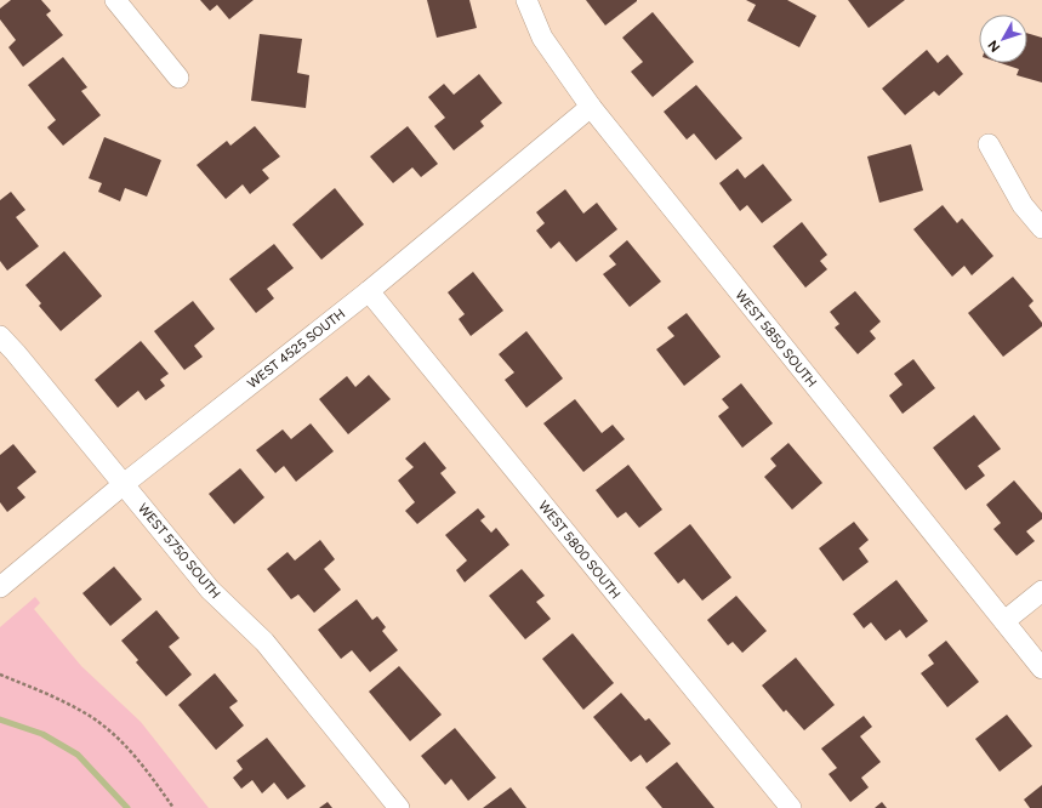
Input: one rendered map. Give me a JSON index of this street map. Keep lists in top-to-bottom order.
{
  "streets": {
    "street": [
      "WEST 5850 SOUTH",
      "WEST 4525 SOUTH",
      "WEST 5800 SOUTH",
      "WEST 5750 SOUTH"
    ]
  },
  "crossings": [
    ["WEST 5850 SOUTH", "WEST 4525 SOUTH"],
    ["WEST 4525 SOUTH", "WEST 5800 SOUTH"],
    ["WEST 4525 SOUTH", "WEST 5750 SOUTH"]
  ],
  "north": "bottom left"
}
